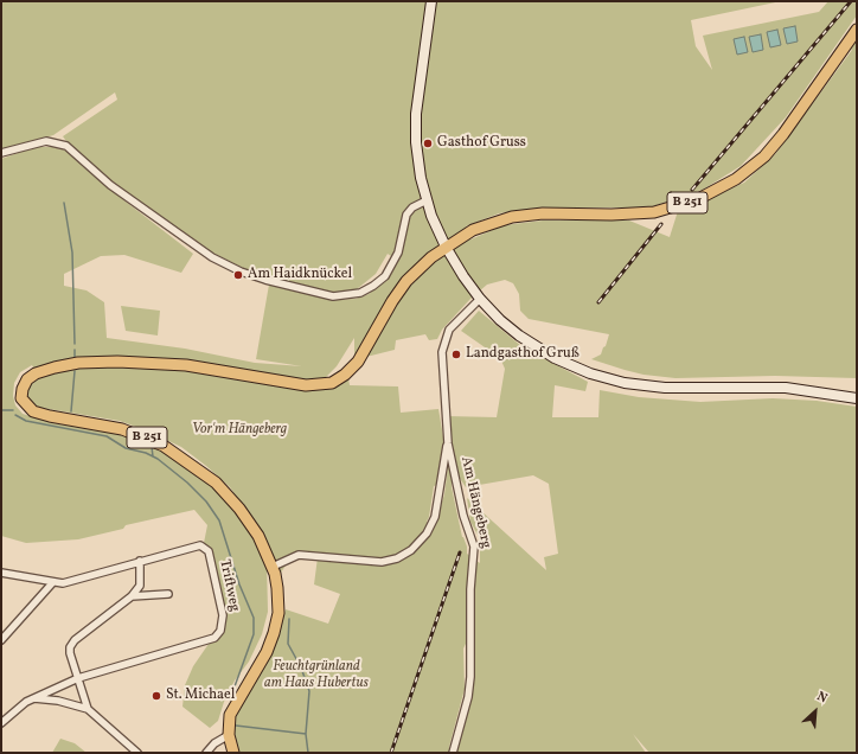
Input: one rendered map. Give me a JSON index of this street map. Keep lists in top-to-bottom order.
{
  "streets": {
    "main road": ["B 251"],
    "street": ["Am Hängeberg", "Triftweg"]
  },
  "parks": ["Vor'm Hängeberg", "Feuchtgrünland am Haus Hubertus"],
  "places": [
    "Gasthof Gruss",
    "Am Haidknückel",
    "Landgasthof Gruß",
    "St. Michael"
  ],
  "north": "top right"
}
